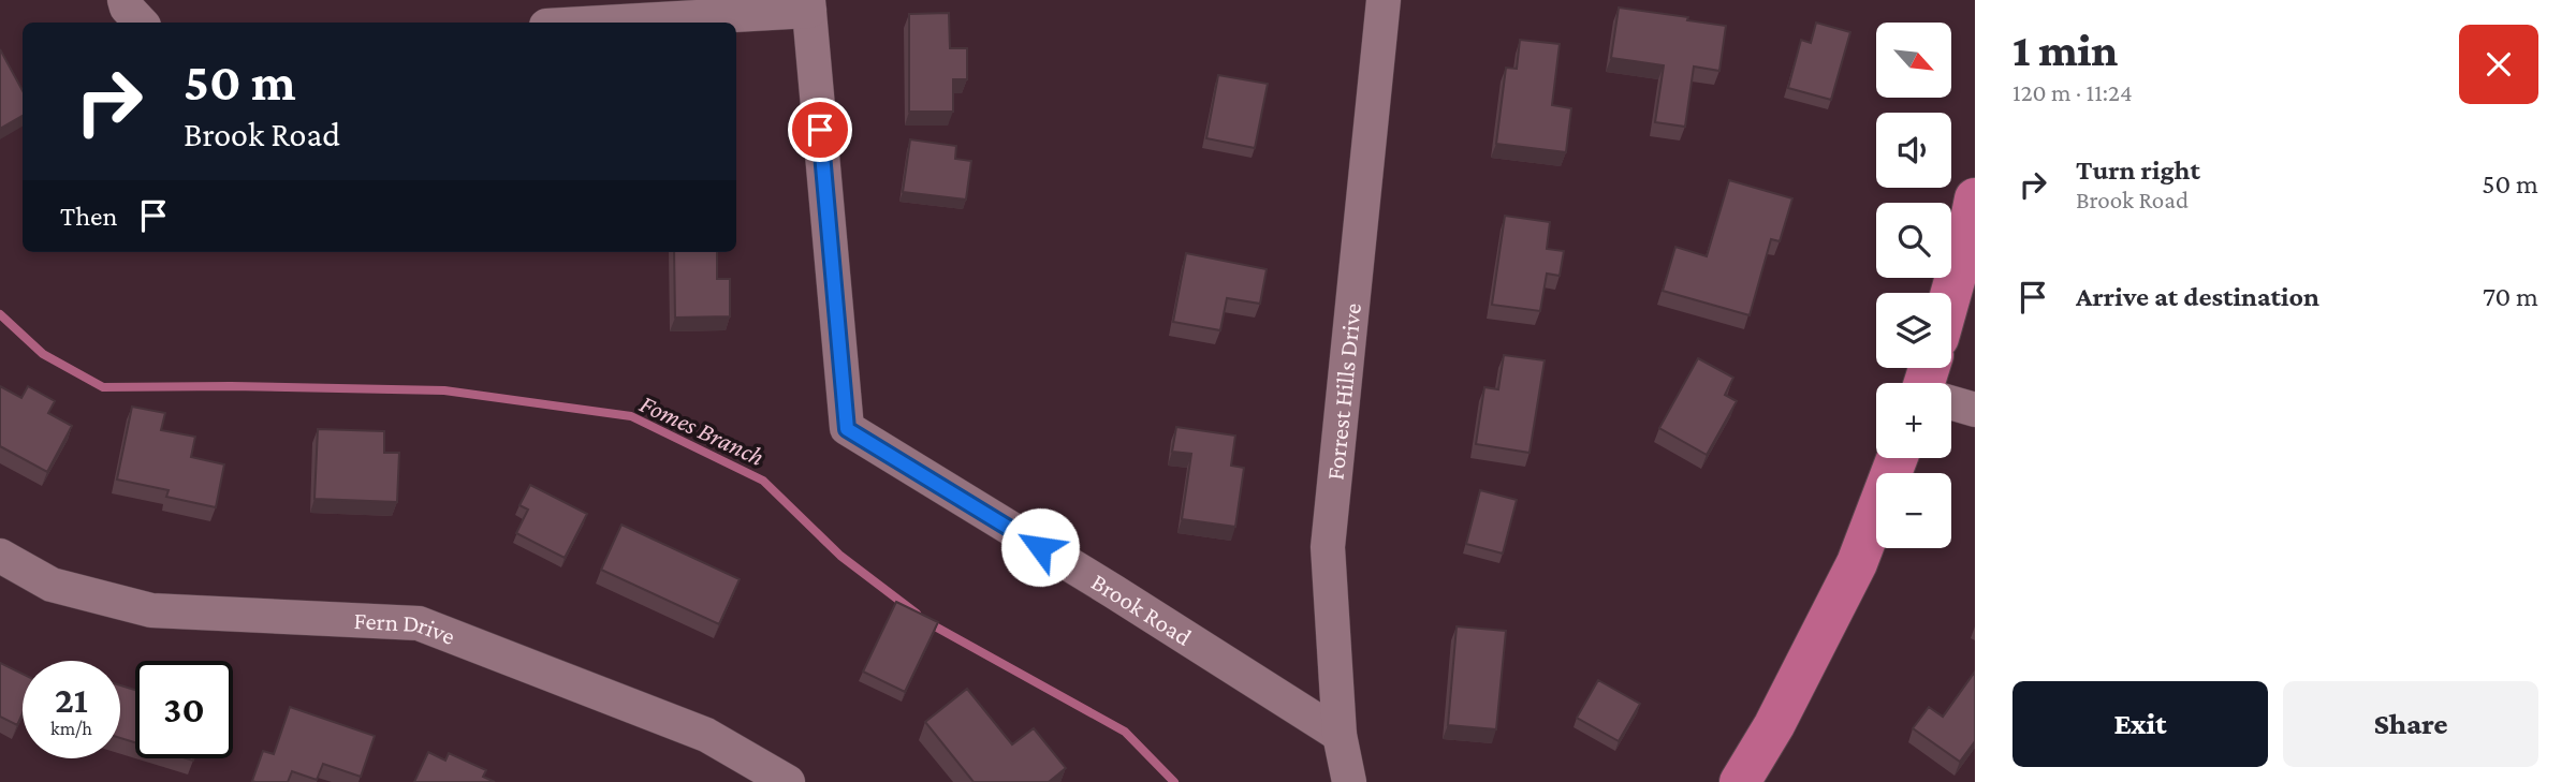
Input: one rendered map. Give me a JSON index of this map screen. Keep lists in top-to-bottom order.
{
  "streets": {
    "street": ["Forrest Hills Drive", "Brook Road", "Fern Drive"]
  },
  "crossings": [
    ["Forrest Hills Drive", "Brook Road"]
  ],
  "water": ["Fomes Branch"],
  "north": "bottom right",
  "page": {
    "heading": ["1 min", "120 m · 11:24"],
    "map_buttons": ["+", "−"],
    "turn": ["50 m", "Brook Road"],
    "list": [
      {
        "name": "Turn right",
        "note": "Brook Road",
        "value": "50 m"
      },
      {
        "name": "Arrive at destination",
        "value": "70 m"
      }
    ],
    "then": "Then",
    "speed": "21 km/h",
    "limit": "30",
    "buttons": ["Exit", "Share"]
  }
}
